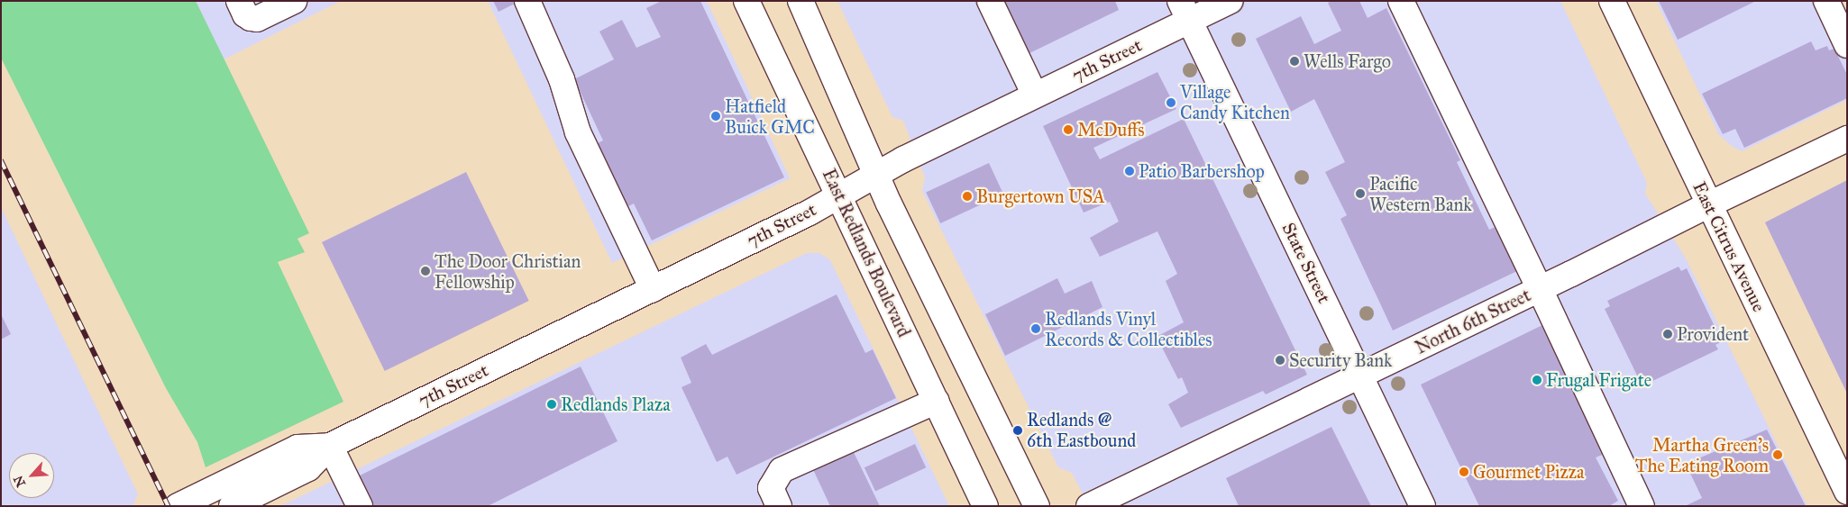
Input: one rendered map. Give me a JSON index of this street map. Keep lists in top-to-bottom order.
{
  "streets": {
    "main road": [
      "7th Street",
      "East Citrus Avenue",
      "East Redlands Boulevard",
      "State Street",
      "North 6th Street"
    ]
  },
  "crossings": [
    ["7th Street", "East Redlands Boulevard"],
    ["7th Street", "State Street"],
    ["East Citrus Avenue", "North 6th Street"],
    ["State Street", "North 6th Street"]
  ],
  "places": [
    "Wells Fargo",
    "Village Candy Kitchen",
    "Hatfield Buick GMC",
    "McDuffs",
    "Patio Barbershop",
    "Pacific Western Bank",
    "Burgertown USA",
    "The Door Christian Fellowship",
    "Redlands Vinyl Records & Collectibles",
    "Provident",
    "Security Bank",
    "Frugal Frigate",
    "Redlands Plaza",
    "Redlands @ 6th Eastbound",
    "Martha Green's The Eating Room",
    "Gourmet Pizza"
  ],
  "north": "bottom left"
}
